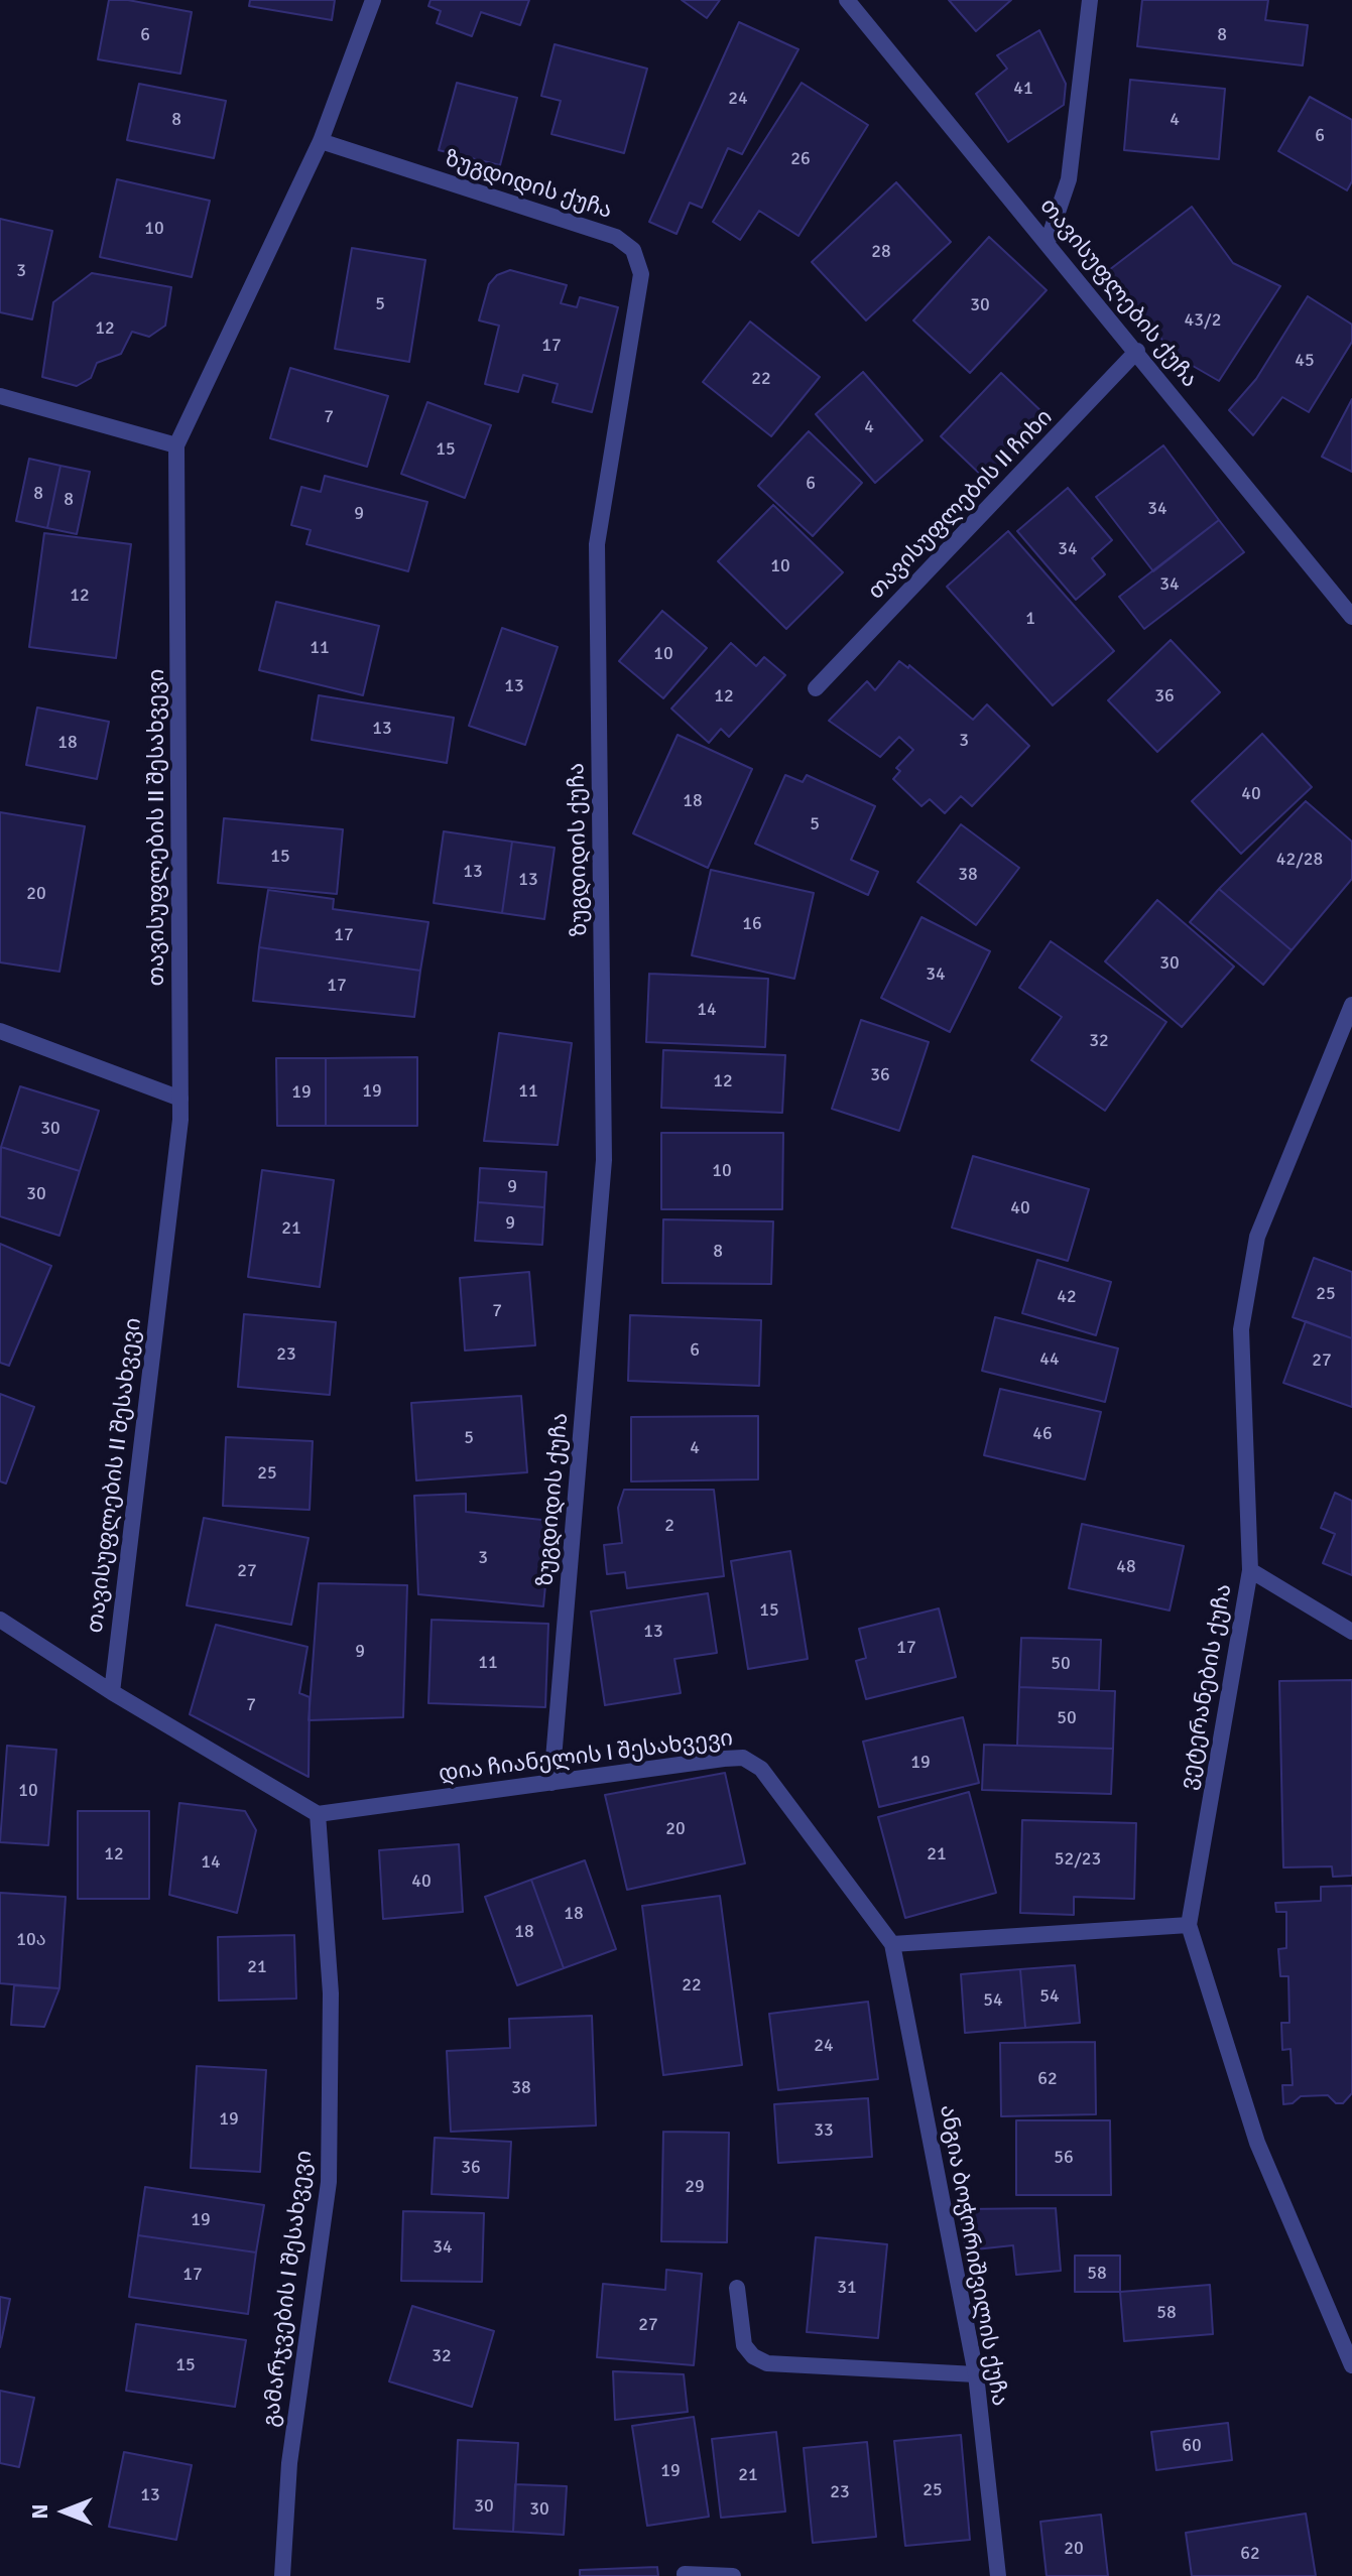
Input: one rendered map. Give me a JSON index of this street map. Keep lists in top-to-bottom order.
{
  "streets": {
    "street": [
      "ზუგდიდის ქუჩა",
      "თავისუფლების ქუჩა",
      "თავისუფლების II ჩიხი",
      "თავისუფლების II შესახვევი",
      "ვეტერანების ქუჩა",
      "დია ჩიანელის I შესახვევი",
      "ანგია ბოჭორიშვილის ქუჩა",
      "გამარჯვების I შესახვევი"
    ]
  },
  "crossings": [
    ["ზუგდიდის ქუჩა", "თავისუფლების II შესახვევი"],
    ["ზუგდიდის ქუჩა", "დია ჩიანელის I შესახვევი"],
    ["თავისუფლების ქუჩა", "თავისუფლების II ჩიხი"],
    ["დია ჩიანელის I შესახვევი", "ანგია ბოჭორიშვილის ქუჩა"],
    ["დია ჩიანელის I შესახვევი", "გამარჯვების I შესახვევი"]
  ],
  "house_numbers": [
    "6",
    "8",
    "41",
    "24",
    "8",
    "4",
    "6",
    "26",
    "10",
    "28",
    "3",
    "5",
    "30",
    "43/2",
    "12",
    "17",
    "45",
    "22",
    "7",
    "4",
    "15",
    "6",
    "8",
    "8",
    "34",
    "9",
    "34",
    "10",
    "34",
    "12",
    "1",
    "11",
    "10",
    "13",
    "12",
    "36",
    "13",
    "3",
    "18",
    "40",
    "18",
    "5",
    "15",
    "42/28",
    "13",
    "38",
    "13",
    "20",
    "16",
    "17",
    "30",
    "34",
    "17",
    "14",
    "32",
    "36",
    "12",
    "19",
    "11",
    "19",
    "30",
    "10",
    "9",
    "30",
    "40",
    "9",
    "21",
    "8",
    "25",
    "42",
    "7",
    "6",
    "23",
    "44",
    "27",
    "46",
    "5",
    "4",
    "25",
    "2",
    "3",
    "48",
    "27",
    "15",
    "13",
    "17",
    "9",
    "11",
    "50",
    "7",
    "50",
    "19",
    "10",
    "20",
    "12",
    "21",
    "52/23",
    "14",
    "40",
    "18",
    "18",
    "10ა",
    "21",
    "22",
    "54",
    "54",
    "24",
    "62",
    "38",
    "19",
    "33",
    "56",
    "36",
    "29",
    "19",
    "34",
    "58",
    "17",
    "31",
    "58",
    "27",
    "32",
    "15",
    "60",
    "19",
    "21",
    "25",
    "23",
    "13",
    "30",
    "30",
    "20",
    "62"
  ],
  "north": "left"
}
